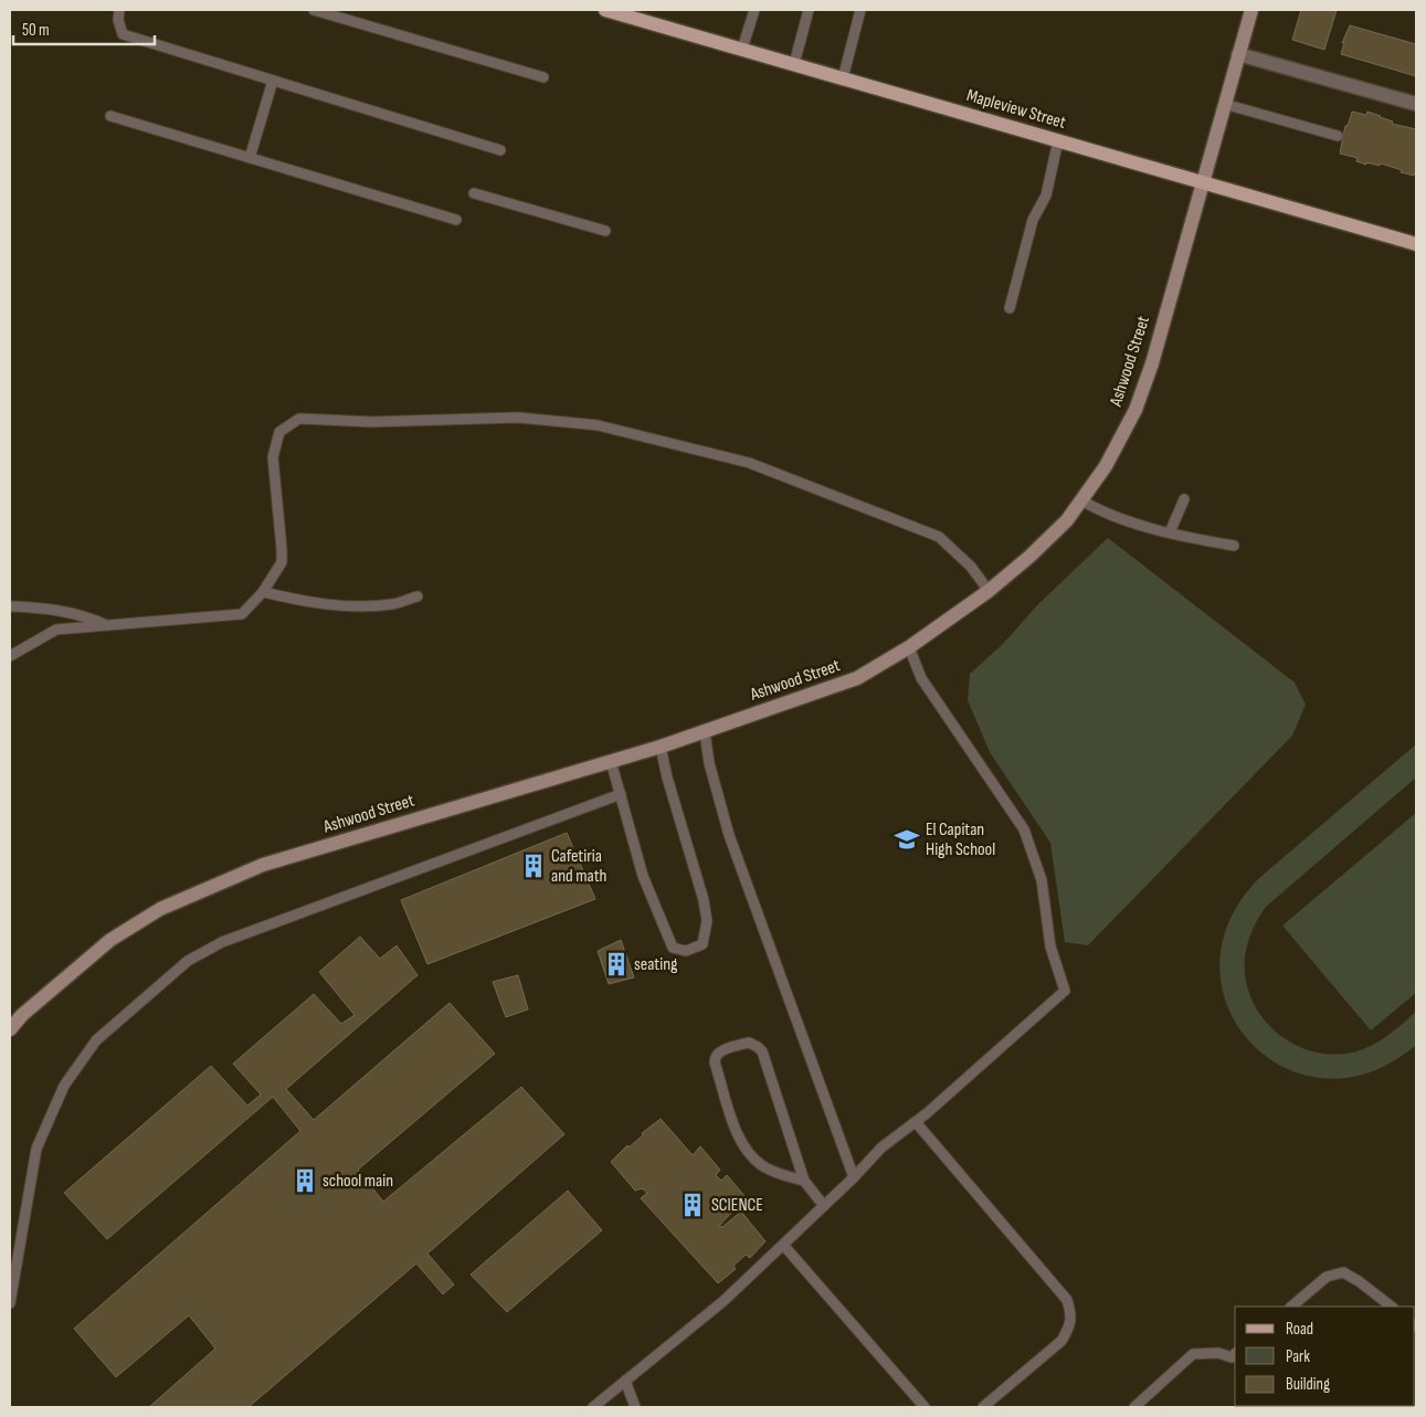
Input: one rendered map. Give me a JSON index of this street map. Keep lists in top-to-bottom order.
{
  "streets": {
    "main road": ["Mapleview Street", "Ashwood Street"]
  },
  "crossings": [
    ["Mapleview Street", "Ashwood Street"]
  ],
  "places": {
    "school or university": ["El Capitan High School"],
    "building": [
      "Cafetiria and math",
      "seating",
      "school main",
      "SCIENCE"
    ]
  },
  "legend": ["Road", "Park", "Building"],
  "scale_bar": "50 m"
}
